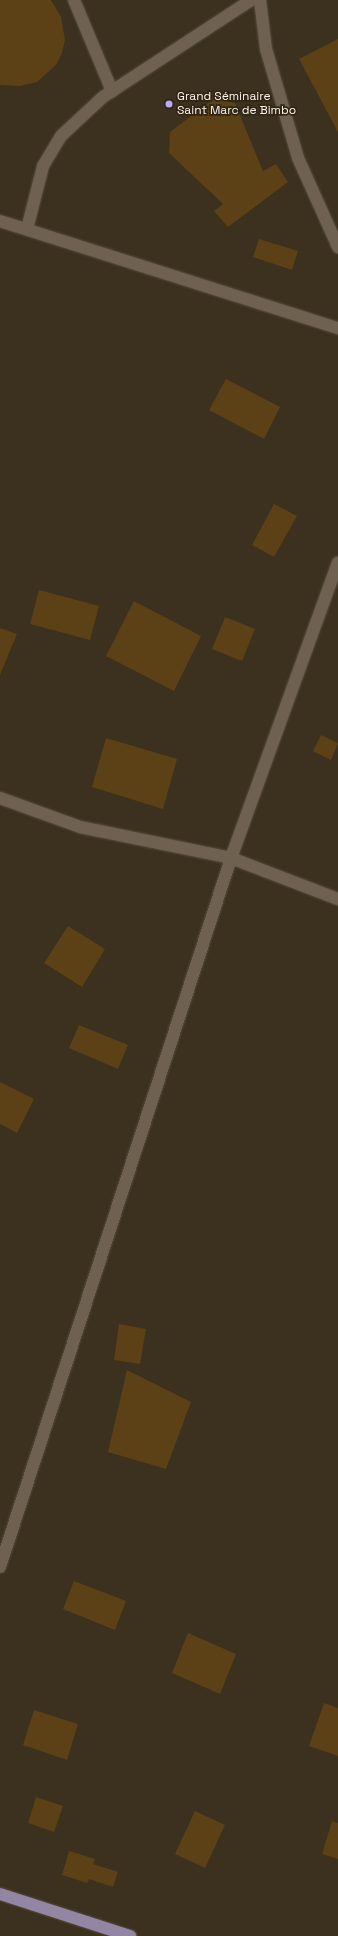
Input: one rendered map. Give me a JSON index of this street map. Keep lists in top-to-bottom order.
{
  "places": ["Grand Séminaire Saint Marc de Bimbo"]
}
